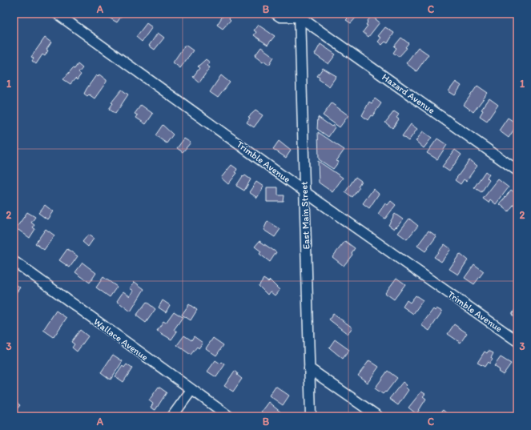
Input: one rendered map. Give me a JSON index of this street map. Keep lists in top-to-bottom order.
{
  "streets": {
    "street": [
      "Hazard Avenue",
      "Trimble Avenue",
      "East Main Street",
      "Wallace Avenue"
    ]
  },
  "crossings": [
    ["Hazard Avenue", "East Main Street"],
    ["Trimble Avenue", "East Main Street"]
  ],
  "grid": {
    "columns": ["A", "B", "C"],
    "rows": ["1", "2", "3"]
  }
}
